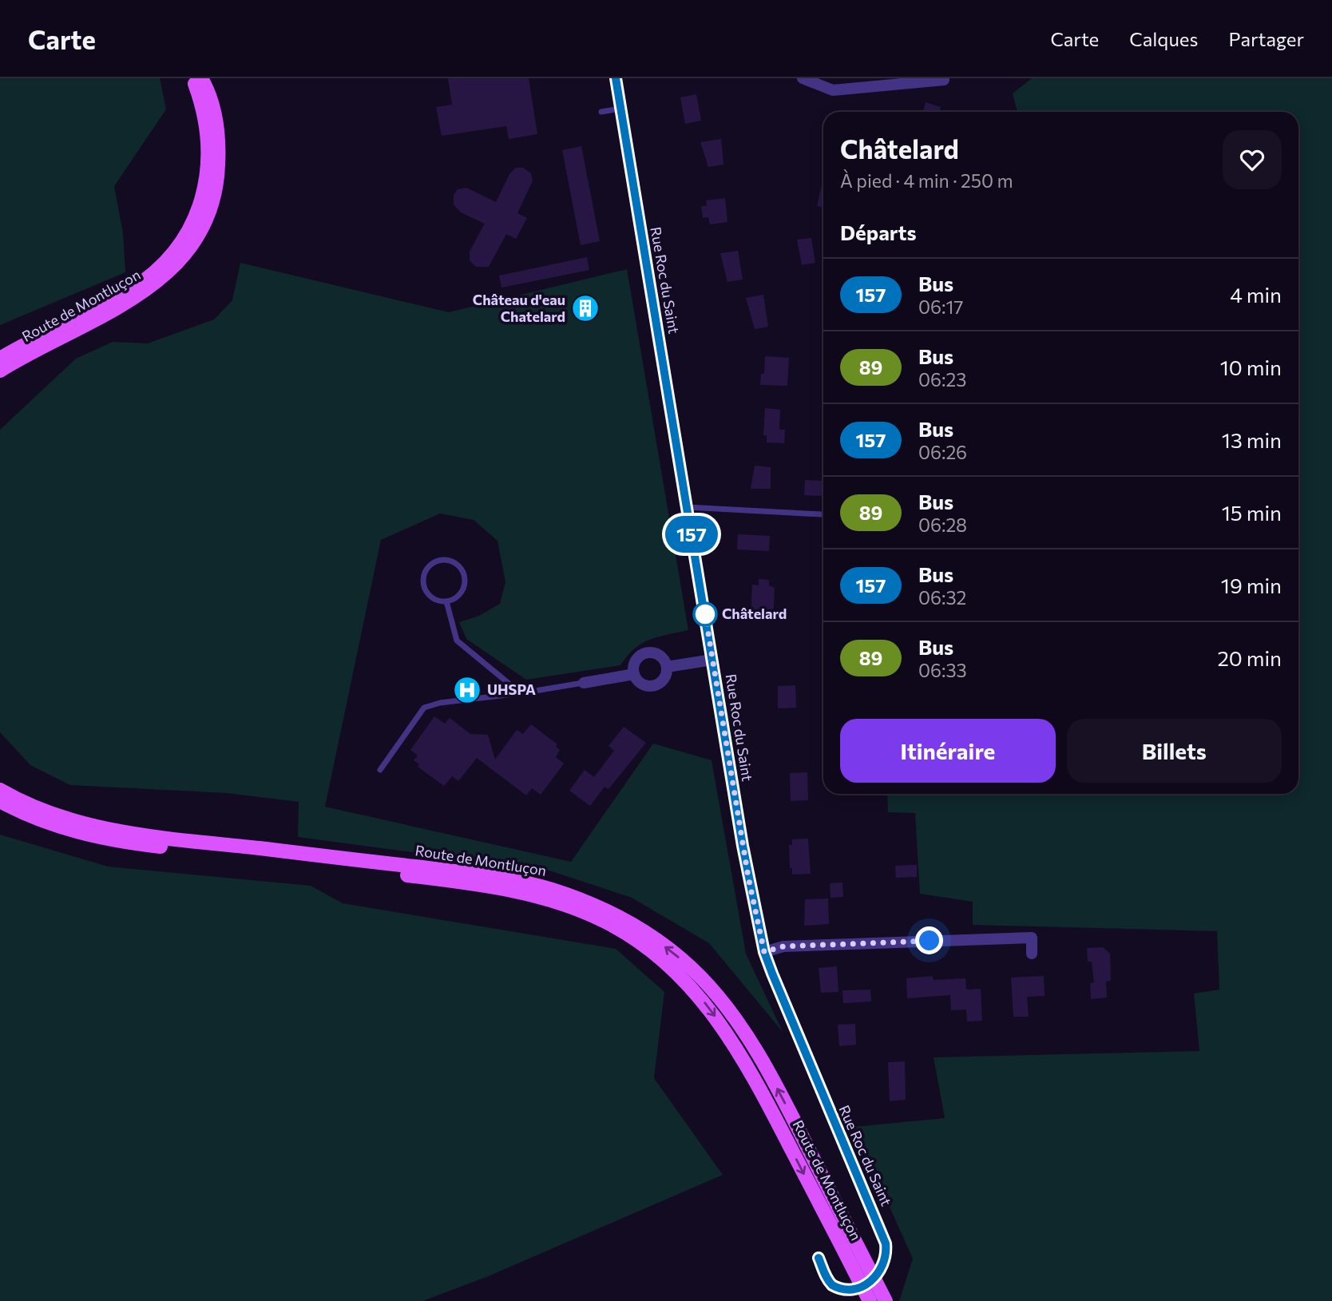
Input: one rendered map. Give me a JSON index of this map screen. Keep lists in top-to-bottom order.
{
  "streets": {
    "main road": ["Route de Montluçon"],
    "street": ["Rue Roc du Saint"]
  },
  "crossings": [
    ["Rue Roc du Saint", "Route de Montluçon"]
  ],
  "places": {
    "building": ["Château d'eau Chatelard"],
    "other": ["Châtelard"],
    "hospital": ["UHSPA"]
  },
  "lines": ["bus line 157"],
  "page": {
    "header": "Carte",
    "nav": ["Carte", "Calques", "Partager"],
    "on_map": "157",
    "heading": [
      ["Châtelard", "À pied · 4 min · 250 m"],
      "Départs"
    ],
    "list": [
      {
        "mark": "157",
        "name": "Bus",
        "note": "06:17",
        "value": "4 min"
      },
      {
        "mark": "89",
        "name": "Bus",
        "note": "06:23",
        "value": "10 min"
      },
      {
        "mark": "157",
        "name": "Bus",
        "note": "06:26",
        "value": "13 min"
      },
      {
        "mark": "89",
        "name": "Bus",
        "note": "06:28",
        "value": "15 min"
      },
      {
        "mark": "157",
        "name": "Bus",
        "note": "06:32",
        "value": "19 min"
      },
      {
        "mark": "89",
        "name": "Bus",
        "note": "06:33",
        "value": "20 min"
      }
    ],
    "buttons": ["Itinéraire", "Billets"]
  }
}
